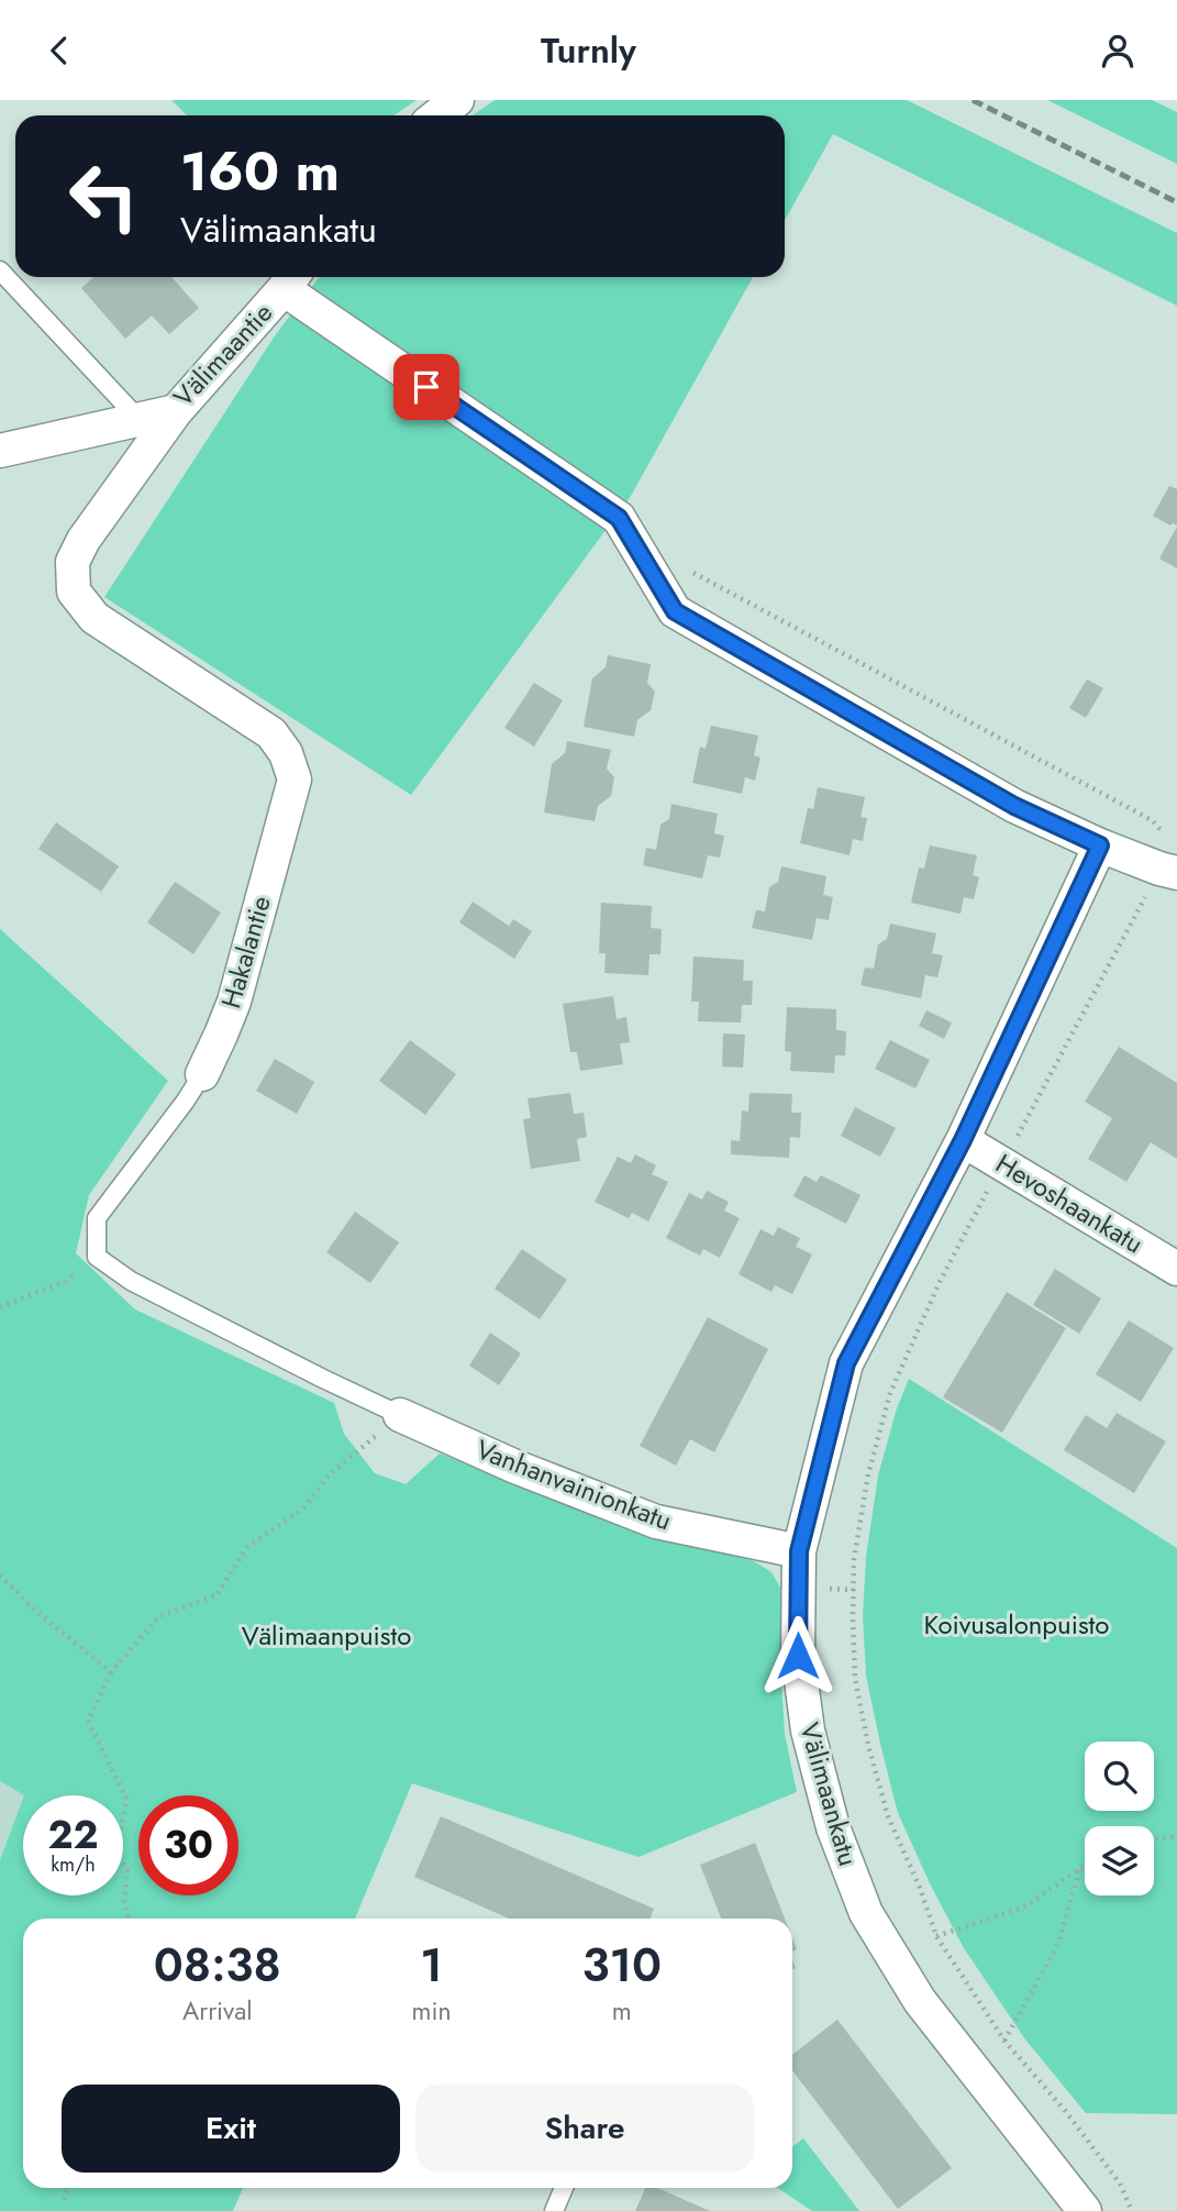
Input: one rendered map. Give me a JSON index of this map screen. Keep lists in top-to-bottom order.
{
  "streets": {
    "street": [
      "Välimaantie",
      "Hakalantie",
      "Hevoshaankatu",
      "Vanhanvainionkatu",
      "Välimaankatu"
    ]
  },
  "crossings": [
    ["Välimaantie", "Hakalantie"],
    ["Hevoshaankatu", "Välimaankatu"],
    ["Vanhanvainionkatu", "Välimaankatu"]
  ],
  "parks": ["Koivusalonpuisto", "Välimaanpuisto"],
  "page": {
    "header": "Turnly",
    "turn": ["160 m", "Välimaankatu"],
    "speed": "22 km/h",
    "limit": "30",
    "eta": [
      "08:38",
      "Arrival",
      "1",
      "min",
      "310",
      "m"
    ],
    "buttons": ["Exit", "Share"]
  }
}
